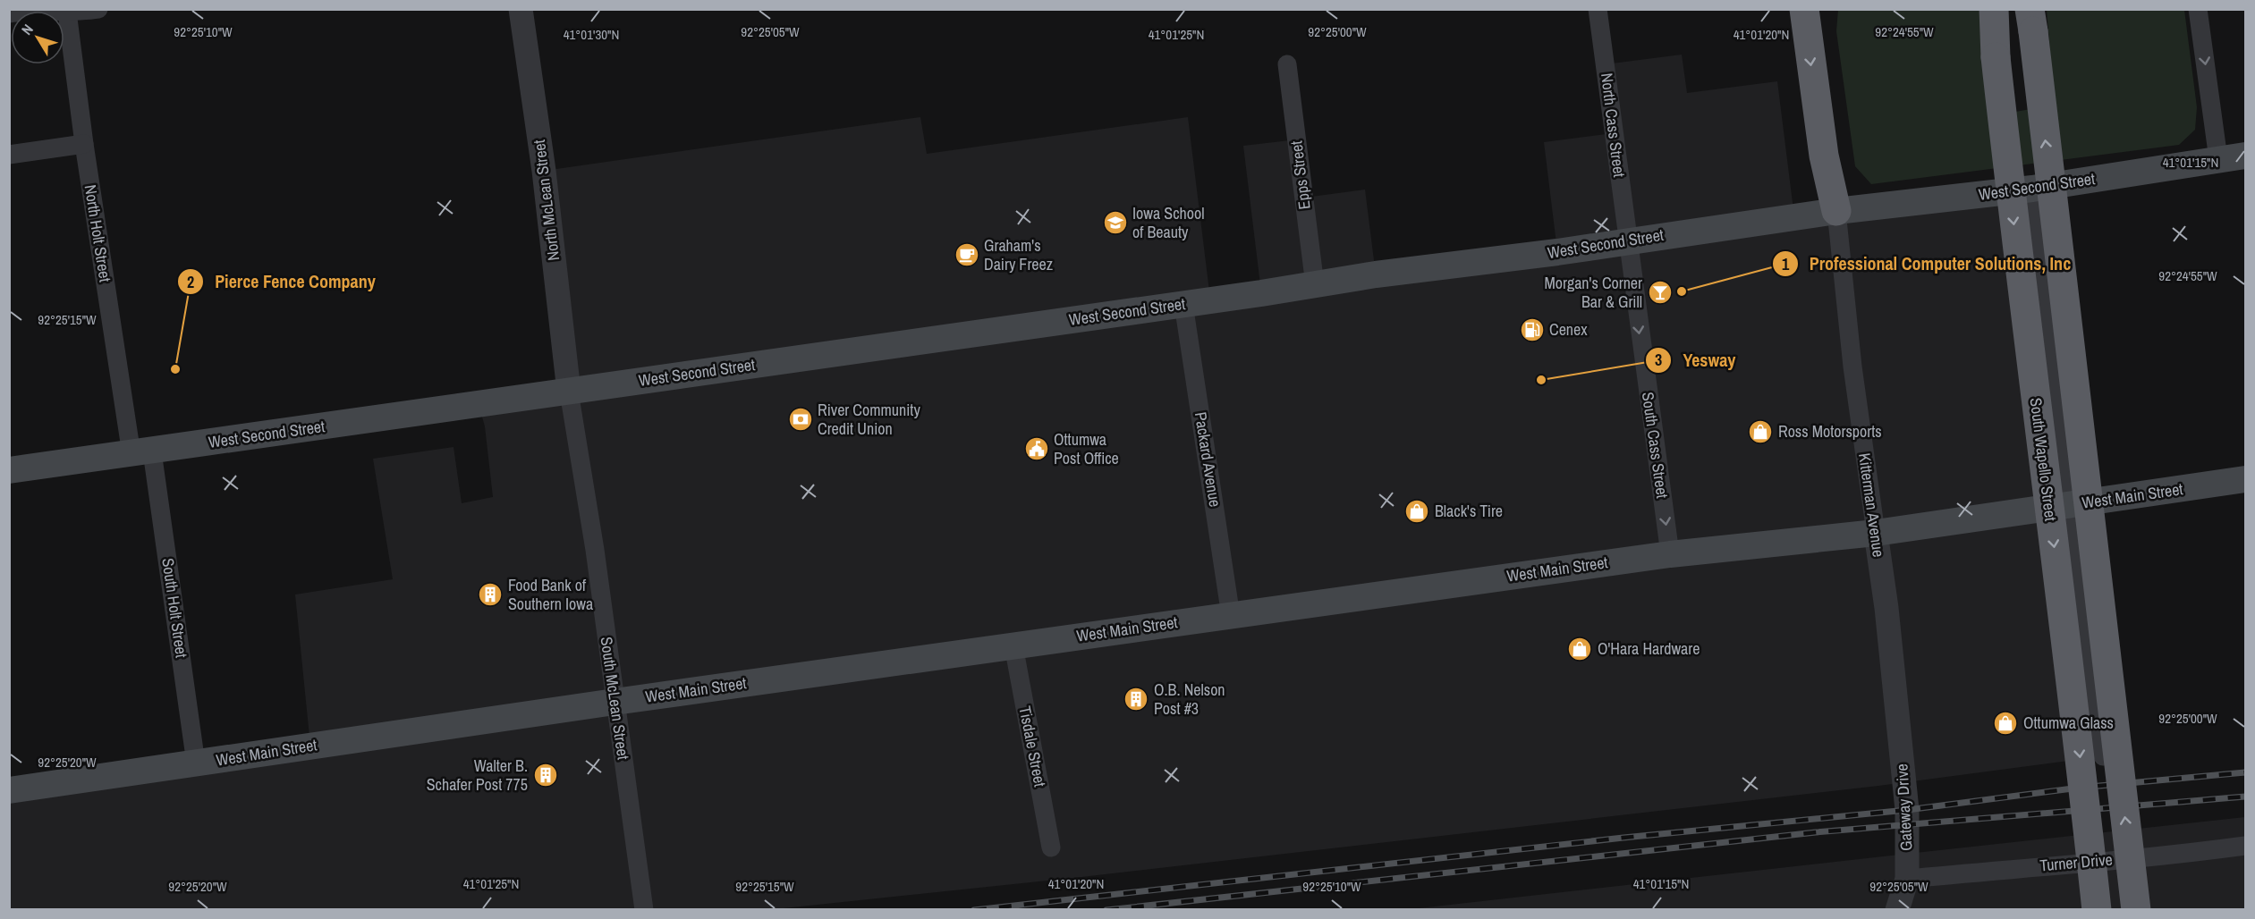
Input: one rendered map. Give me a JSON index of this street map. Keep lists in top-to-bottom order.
{
  "streets": {
    "highway": ["South Wapello Street"],
    "main road": ["West Second Street", "West Main Street"],
    "street": [
      "North Cass Street",
      "Epps Street",
      "North McLean Street",
      "North Holt Street",
      "South Cass Street",
      "Packard Avenue",
      "Kitterman Avenue",
      "South Holt Street",
      "South McLean Street",
      "Tisdale Street",
      "Gateway Drive",
      "Turner Drive"
    ]
  },
  "crossings": [
    ["North Cass Street", "West Second Street"],
    ["North Cass Street", "South Cass Street"],
    ["Epps Street", "West Second Street"],
    ["West Second Street", "North McLean Street"],
    ["West Second Street", "North Holt Street"],
    ["West Second Street", "South Cass Street"],
    ["West Second Street", "Packard Avenue"],
    ["West Second Street", "South Wapello Street"],
    ["West Second Street", "Kitterman Avenue"],
    ["West Second Street", "South Holt Street"],
    ["West Second Street", "South McLean Street"],
    ["North McLean Street", "South McLean Street"],
    ["North Holt Street", "South Holt Street"],
    ["South Cass Street", "West Main Street"],
    ["Packard Avenue", "West Main Street"],
    ["South Wapello Street", "West Main Street"],
    ["West Main Street", "Kitterman Avenue"],
    ["West Main Street", "South Holt Street"],
    ["West Main Street", "South McLean Street"],
    ["West Main Street", "Tisdale Street"],
    ["Kitterman Avenue", "Gateway Drive"],
    ["Gateway Drive", "Turner Drive"]
  ],
  "one_way": ["South Cass Street"],
  "places": {
    "school or university": ["Iowa School of Beauty"],
    "cafe": ["Graham's Dairy Freez"],
    "other": ["Professional Computer Solutions, Inc", "Pierce Fence Company", "Yesway"],
    "bar": ["Morgan's Corner Bar & Grill"],
    "fuel station": ["Cenex"],
    "bank": ["River Community Credit Union"],
    "shop": [
      "Ross Motorsports",
      "Black's Tire",
      "O'Hara Hardware",
      "Ottumwa Glass"
    ],
    "public building": ["Ottumwa Post Office"],
    "building": ["Food Bank of Southern Iowa", "O.B. Nelson Post #3", "Walter B. Schafer Post 775"]
  },
  "north": "top left",
  "coordinates": [
    "92°25'00\"W",
    "92°25'10\"W",
    "92°25'05\"W",
    "92°24'55\"W",
    "41°01'30\"N",
    "41°01'25\"N",
    "41°01'20\"N",
    "41°01'15\"N",
    "92°25'15\"W",
    "92°25'20\"W"
  ]
}
